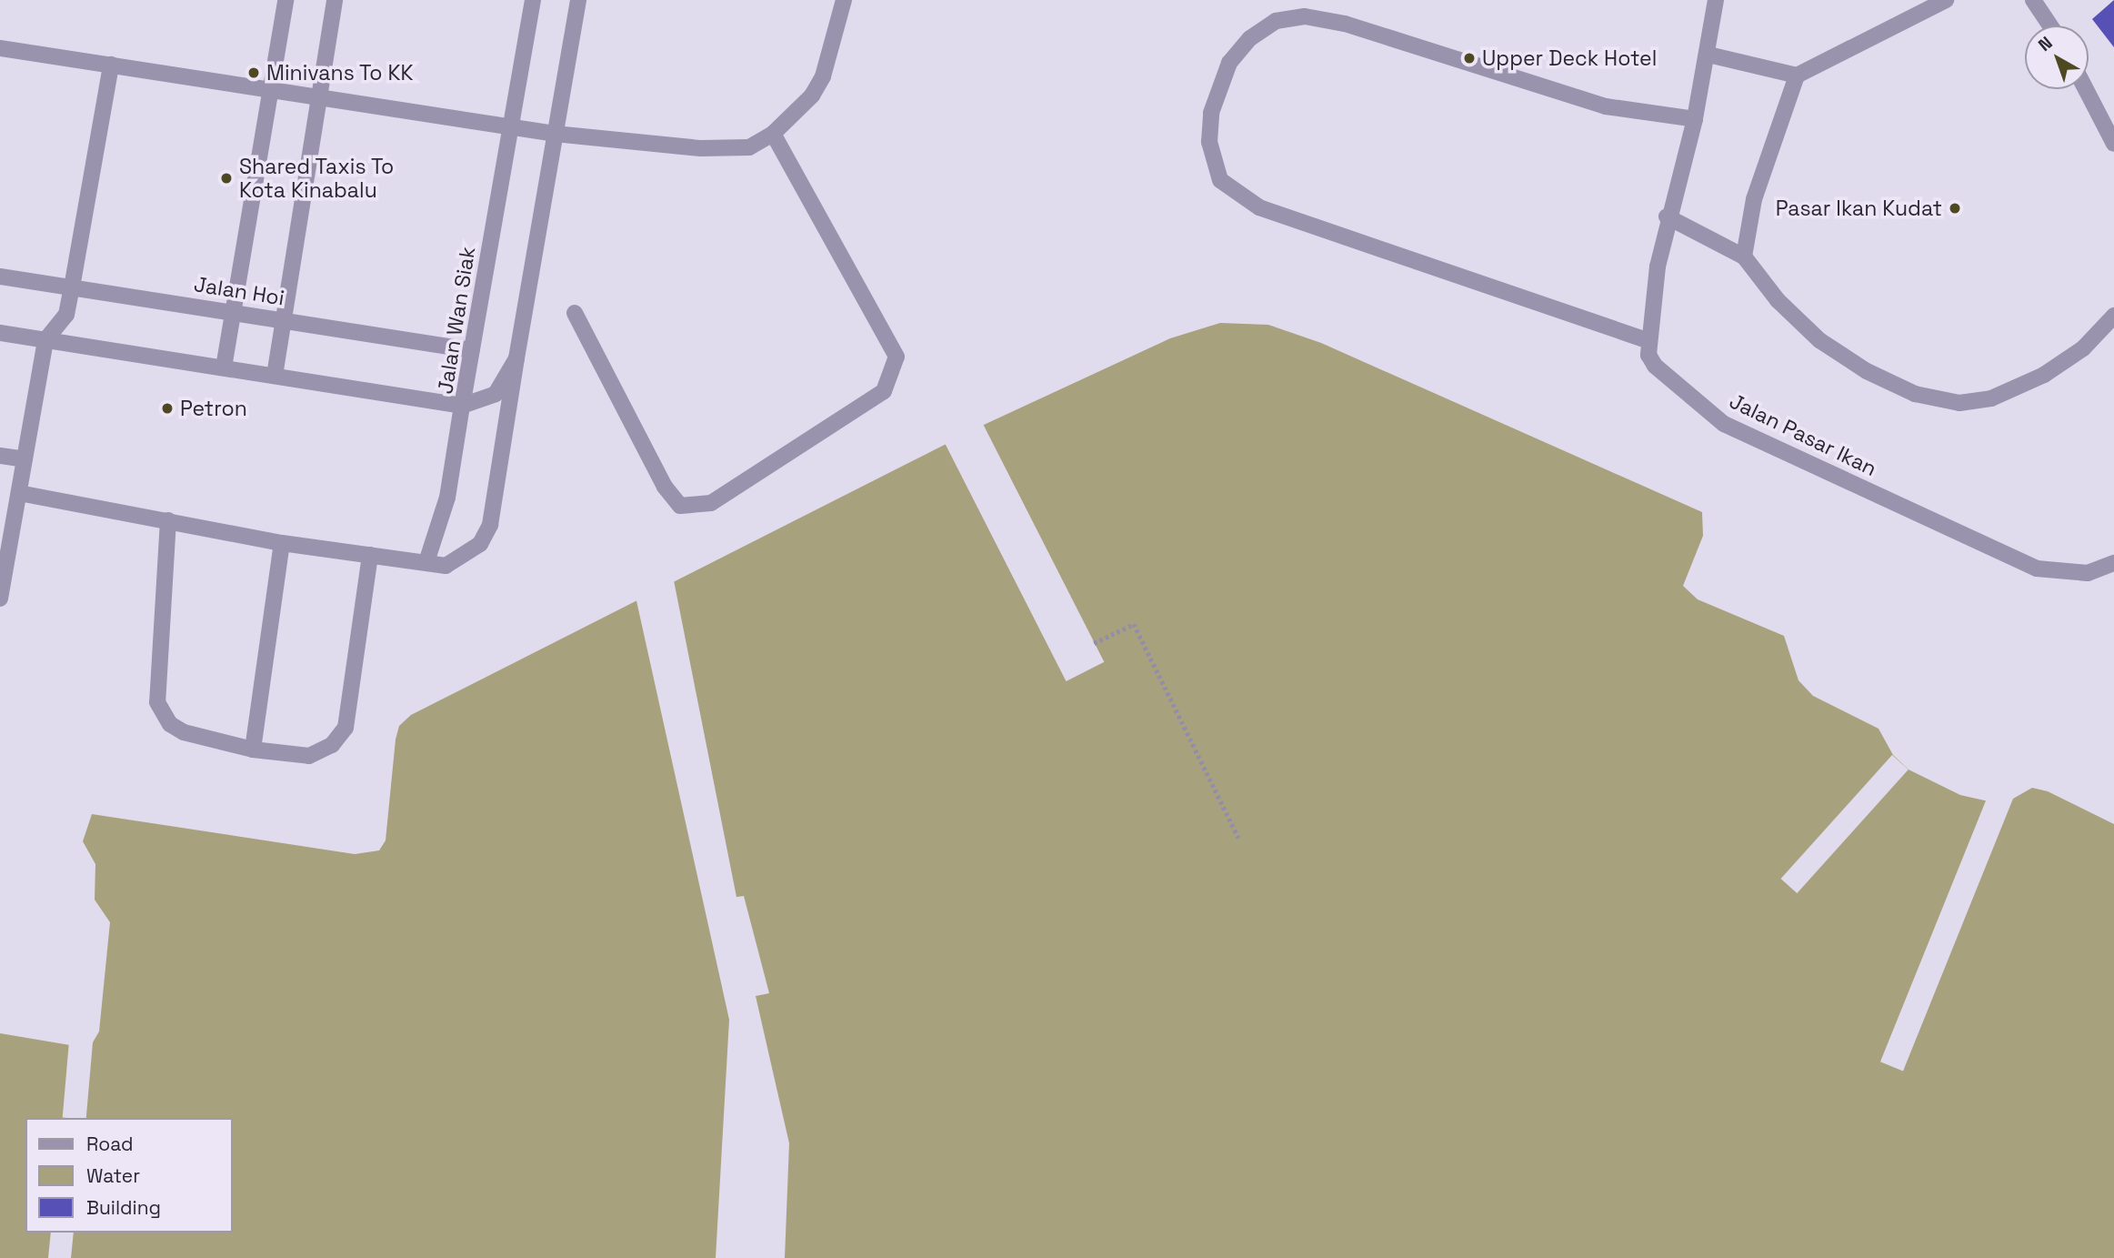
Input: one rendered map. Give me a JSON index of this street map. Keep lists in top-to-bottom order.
{
  "streets": {
    "street": ["Jalan Hoi", "Jalan Wan Siak", "Jalan Pasar Ikan"]
  },
  "crossings": [
    ["Jalan Hoi", "Jalan Wan Siak"]
  ],
  "places": [
    "Upper Deck Hotel",
    "Minivans To KK",
    "Shared Taxis To Kota Kinabalu",
    "Pasar Ikan Kudat",
    "Petron"
  ],
  "legend": ["Road", "Water", "Building"],
  "north": "top left"
}
